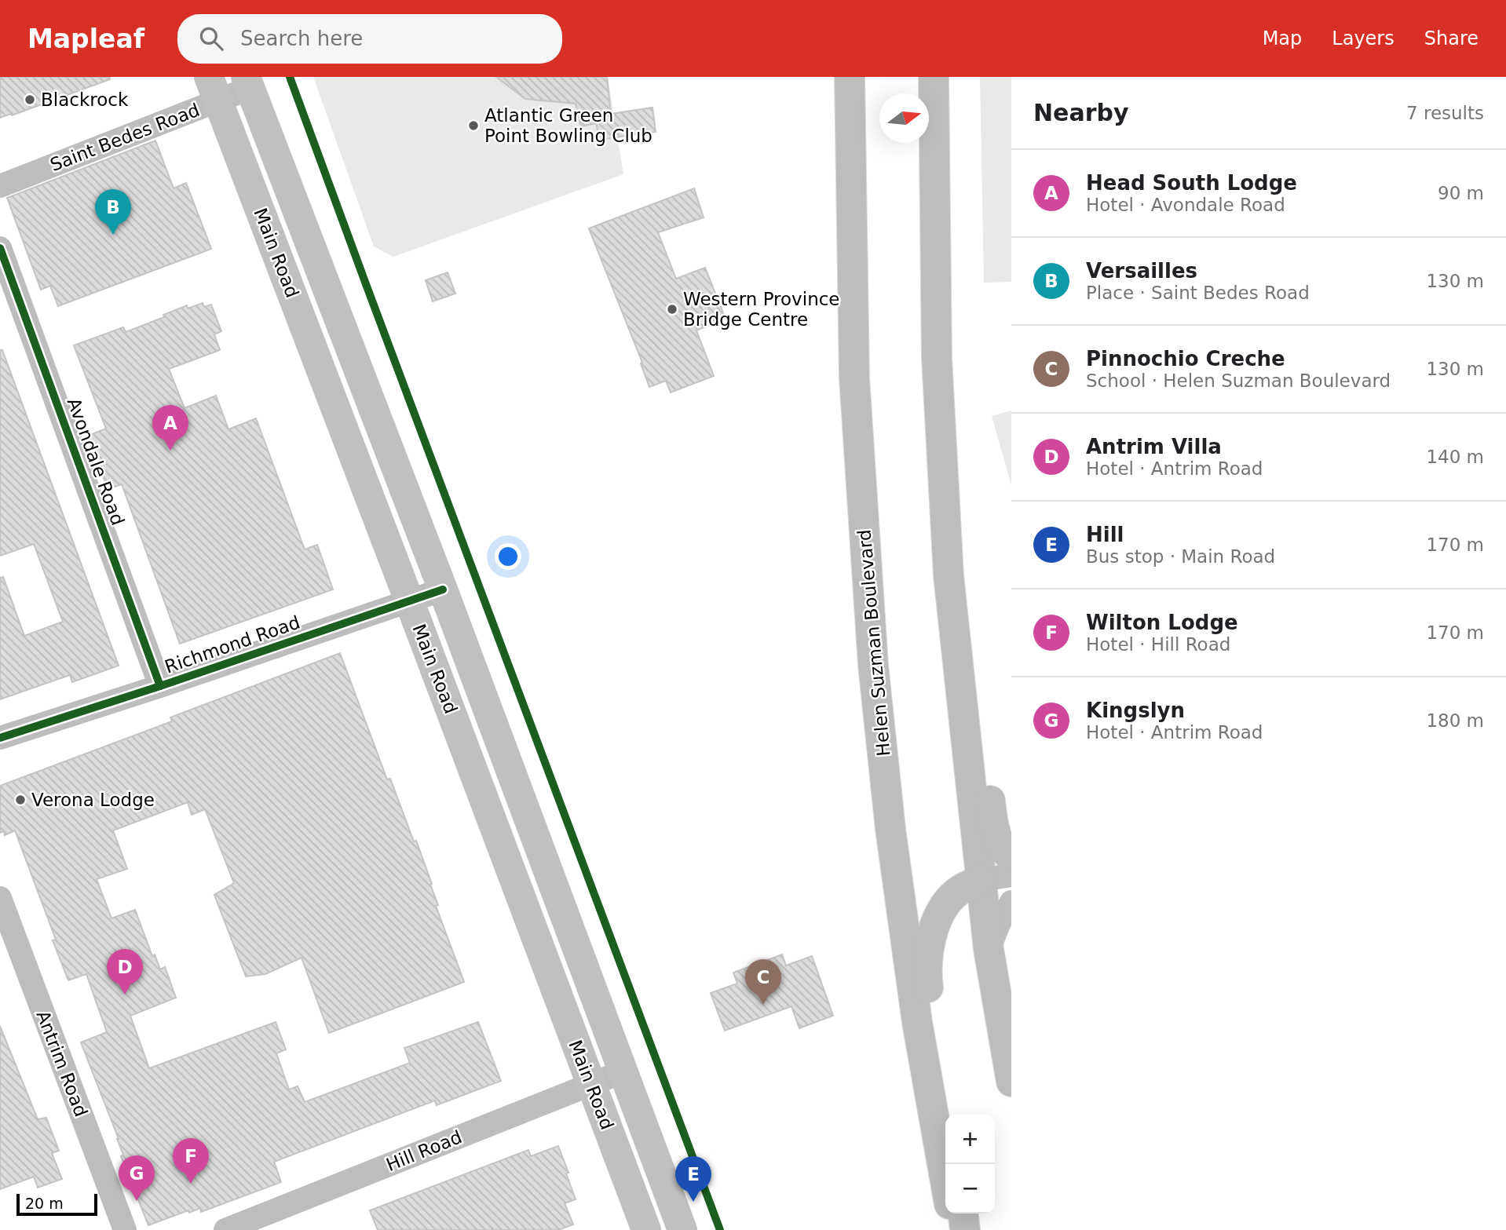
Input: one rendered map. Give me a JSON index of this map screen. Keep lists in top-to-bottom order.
{
  "streets": {
    "main road": ["Main Road", "Helen Suzman Boulevard"],
    "street": [
      "Saint Bedes Road",
      "Avondale Road",
      "Richmond Road",
      "Antrim Road",
      "Hill Road"
    ]
  },
  "crossings": [
    ["Saint Bedes Road", "Main Road"],
    ["Main Road", "Richmond Road"],
    ["Main Road", "Hill Road"],
    ["Avondale Road", "Richmond Road"]
  ],
  "places": [
    "Blackrock",
    "Atlantic Green Point Bowling Club",
    "Western Province Bridge Centre",
    "Verona Lodge"
  ],
  "scale_bar": "20 m",
  "north": "right",
  "page": {
    "header": "Mapleaf",
    "search": "Search here",
    "nav": ["Map", "Layers", "Share"],
    "heading": ["Nearby", "7 results"],
    "list": [
      {
        "mark": "A",
        "name": "Head South Lodge",
        "note": "Hotel · Avondale Road",
        "value": "90 m"
      },
      {
        "mark": "B",
        "name": "Versailles",
        "note": "Place · Saint Bedes Road",
        "value": "130 m"
      },
      {
        "mark": "C",
        "name": "Pinnochio Creche",
        "note": "School · Helen Suzman Boulevard",
        "value": "130 m"
      },
      {
        "mark": "D",
        "name": "Antrim Villa",
        "note": "Hotel · Antrim Road",
        "value": "140 m"
      },
      {
        "mark": "E",
        "name": "Hill",
        "note": "Bus stop · Main Road",
        "value": "170 m"
      },
      {
        "mark": "F",
        "name": "Wilton Lodge",
        "note": "Hotel · Hill Road",
        "value": "170 m"
      },
      {
        "mark": "G",
        "name": "Kingslyn",
        "note": "Hotel · Antrim Road",
        "value": "180 m"
      }
    ],
    "pins": [
      "B",
      "A",
      "D",
      "C",
      "F",
      "G",
      "E"
    ],
    "map_buttons": ["+", "−"],
    "scale": "20 m"
  }
}
